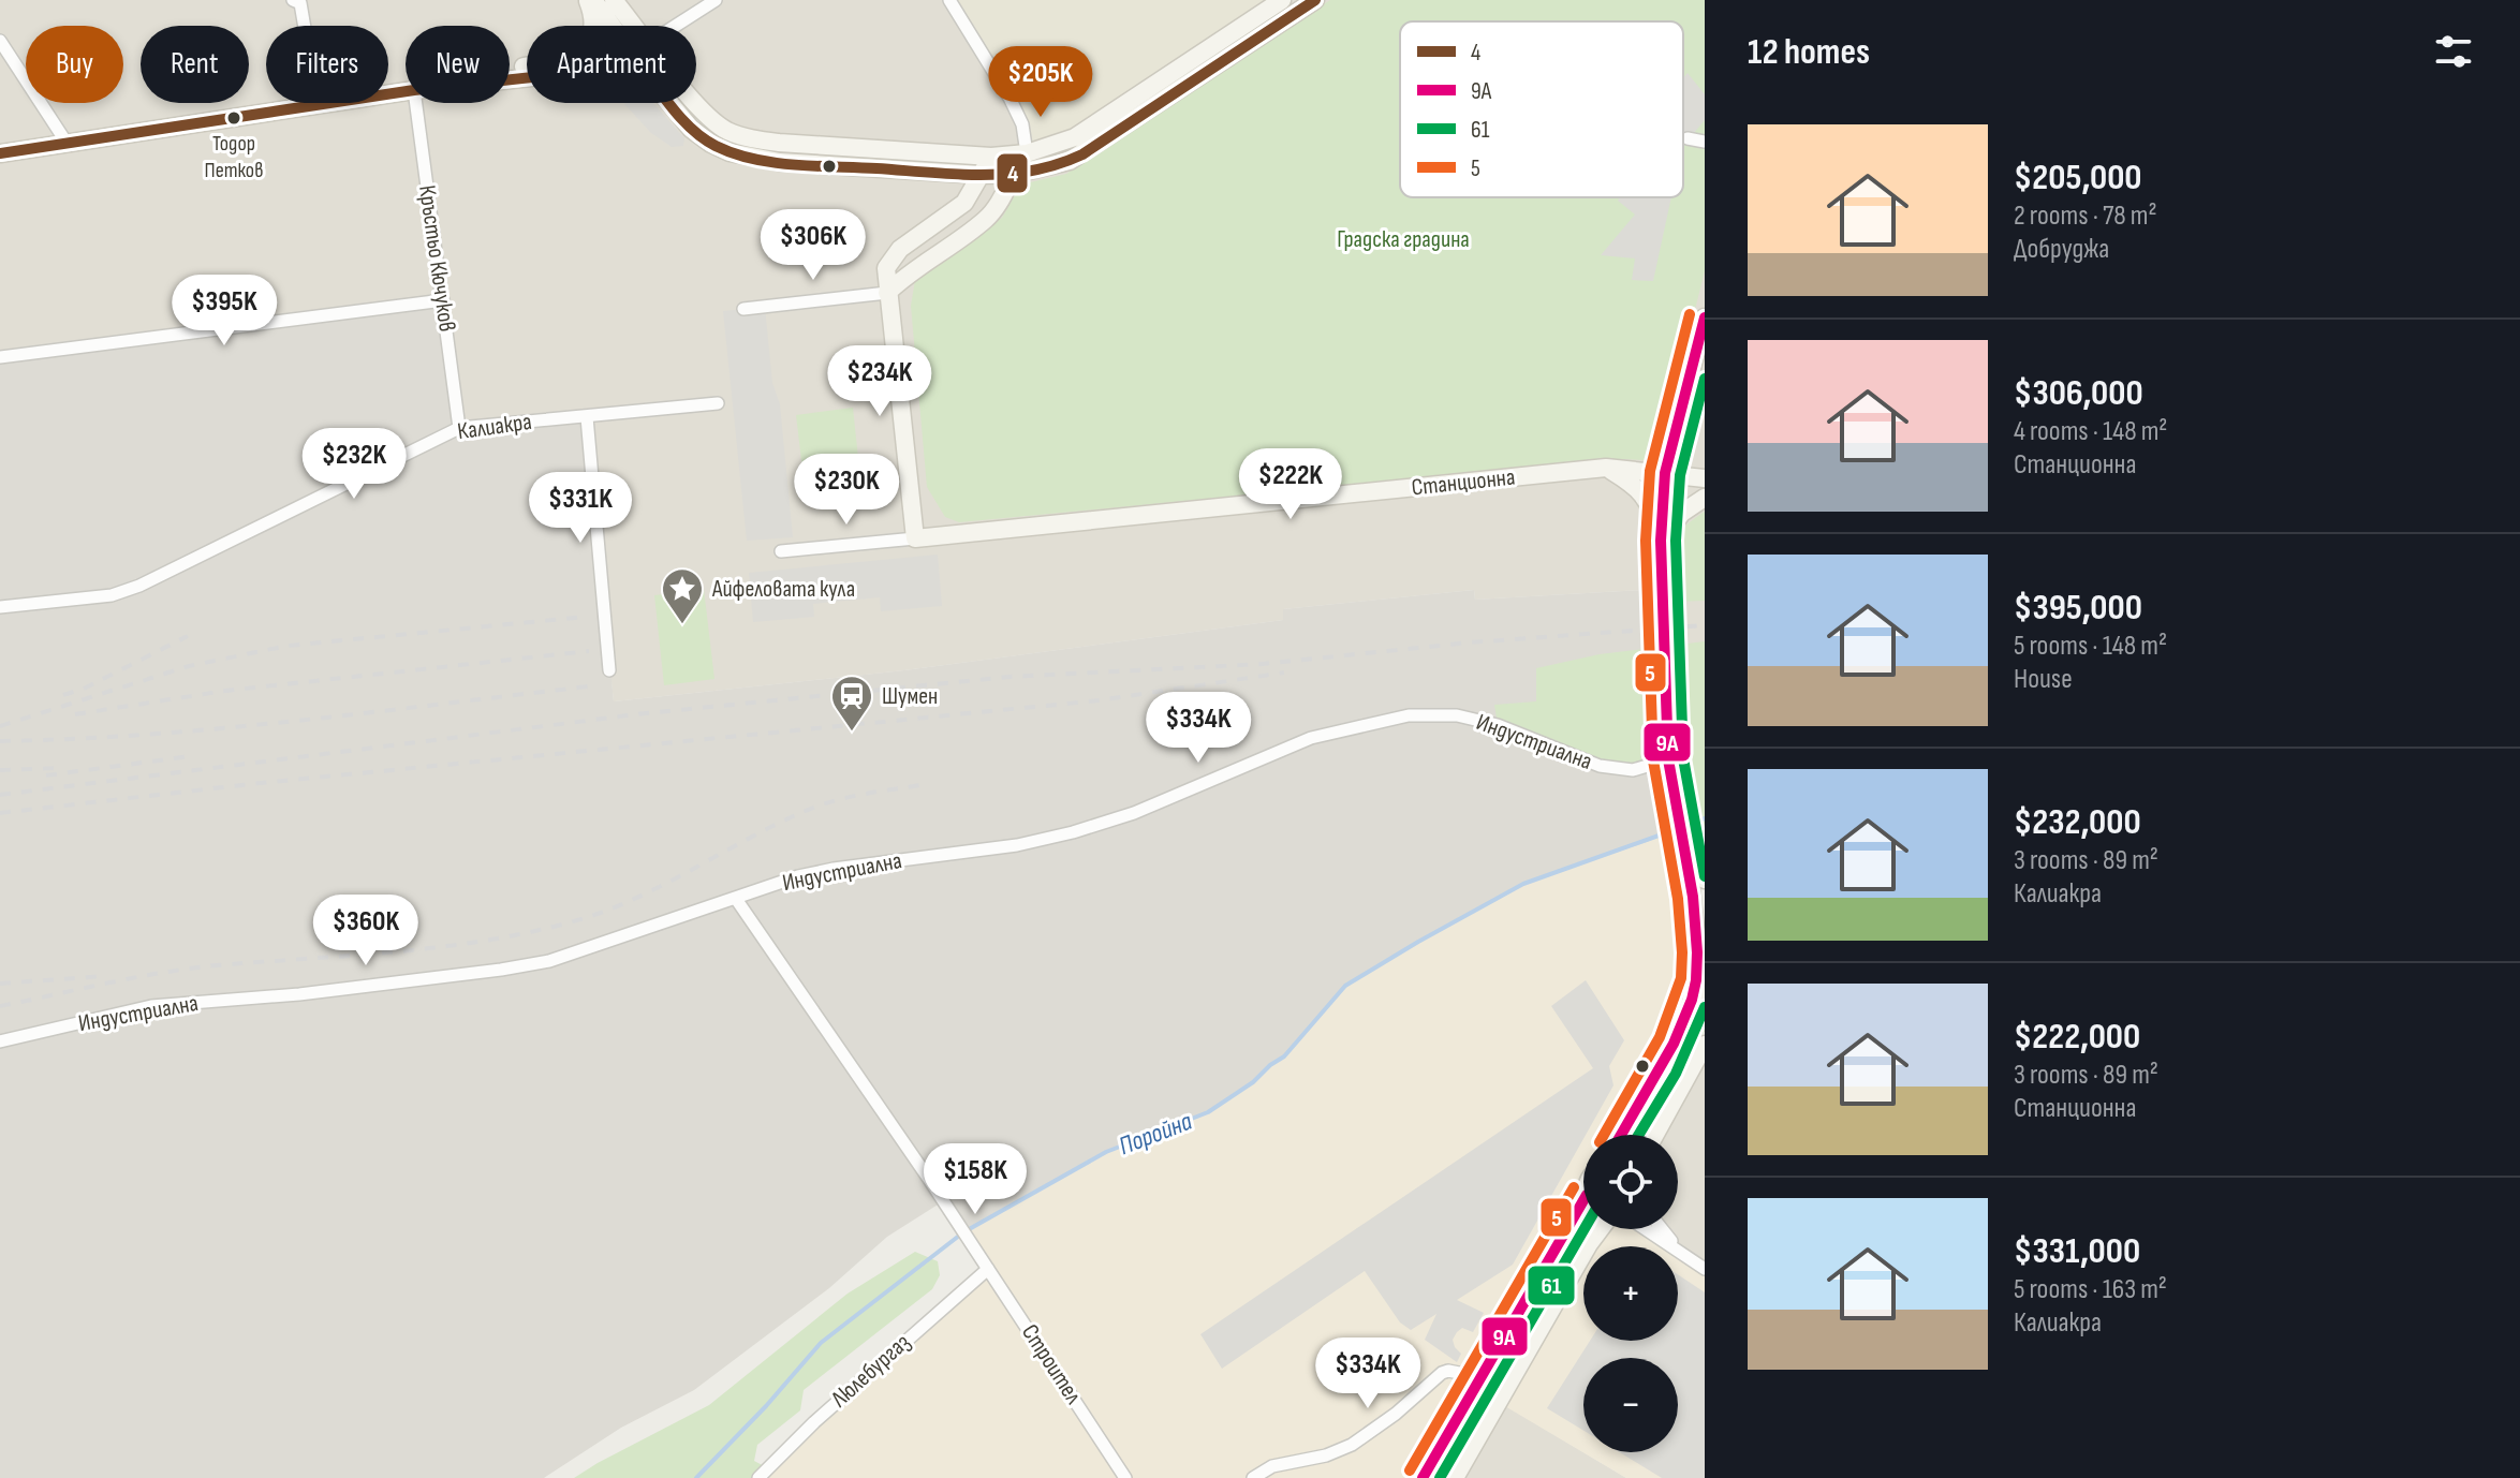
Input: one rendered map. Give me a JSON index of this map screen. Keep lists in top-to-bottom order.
{
  "streets": {
    "main road": ["Станционна"],
    "street": [
      "Кръстьо Кючуков",
      "Калиакра",
      "Индустриална",
      "Строител",
      "Люлебургаз"
    ]
  },
  "crossings": [
    ["Кръстьо Кючуков", "Калиакра"],
    ["Индустриална", "Строител"],
    ["Строител", "Люлебургаз"]
  ],
  "water": ["Поройна"],
  "parks": ["Градска градина"],
  "places": {
    "other": ["Тодор Петков"],
    "place": ["Айфеловата кула"],
    "station": ["Шумен"]
  },
  "lines": [
    "transit line 4",
    "transit line 5",
    "transit line 9А",
    "transit line 61"
  ],
  "legend": [
    "4",
    "9А",
    "61",
    "5"
  ],
  "page": {
    "heading": "12 homes",
    "chip": [
      "Buy",
      "Rent",
      "Filters",
      "New",
      "Apartment"
    ],
    "price": [
      "$205K",
      "$306K",
      "$395K",
      "$234K",
      "$232K",
      "$222K",
      "$230K",
      "$331K",
      "$334K",
      "$360K",
      "$158K",
      "$334K"
    ],
    "list": [
      {
        "name": "$205,000",
        "note": "2 rooms · 78 m² · Добруджа"
      },
      {
        "name": "$306,000",
        "note": "4 rooms · 148 m² · Станционна"
      },
      {
        "name": "$395,000",
        "note": "5 rooms · 148 m² · House"
      },
      {
        "name": "$232,000",
        "note": "3 rooms · 89 m² · Калиакра"
      },
      {
        "name": "$222,000",
        "note": "3 rooms · 89 m² · Станционна"
      },
      {
        "name": "$331,000",
        "note": "5 rooms · 163 m² · Калиакра"
      }
    ],
    "map_buttons": ["+", "−"]
  }
}
